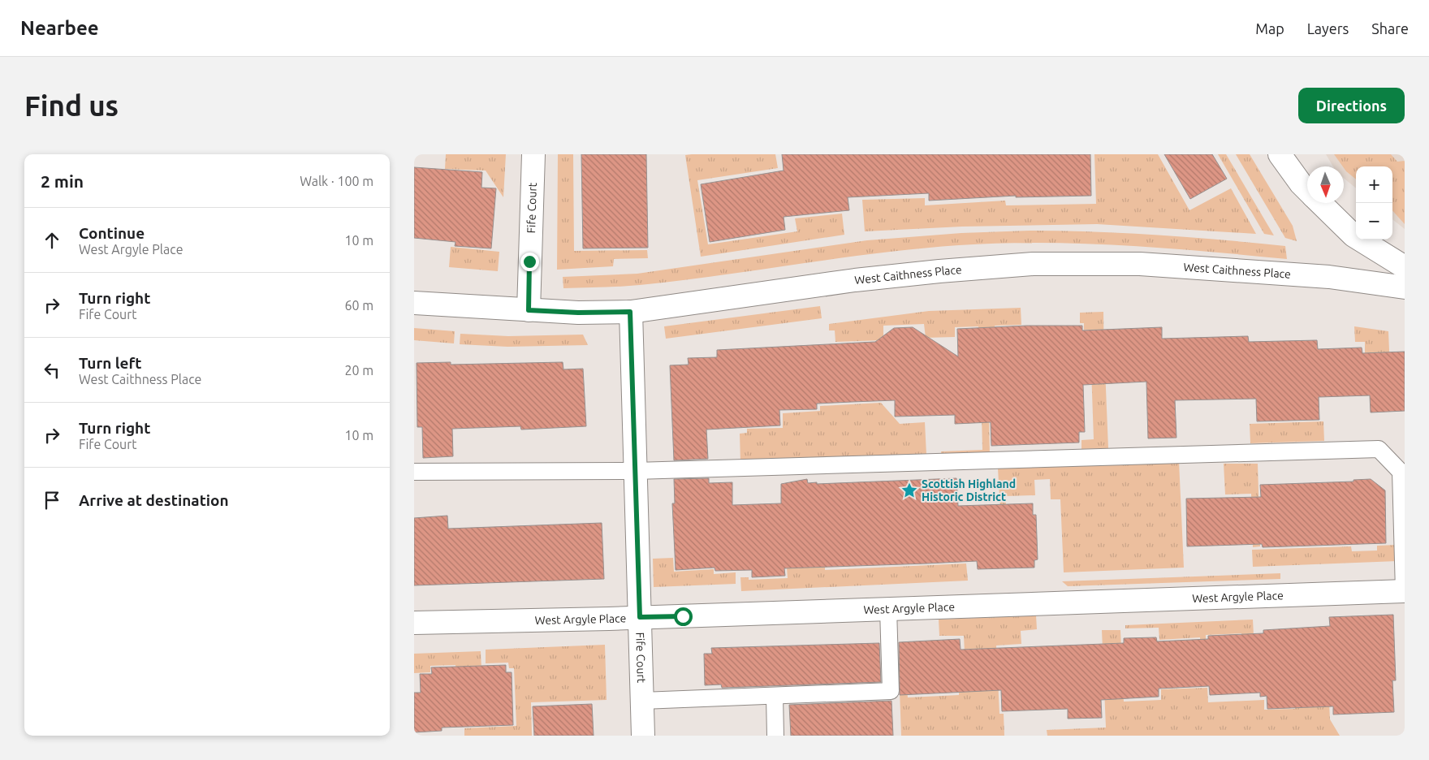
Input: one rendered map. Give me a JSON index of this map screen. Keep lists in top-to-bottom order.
{
  "streets": {
    "street": ["Fife Court", "West Caithness Place", "West Argyle Place"]
  },
  "crossings": [
    ["Fife Court", "West Caithness Place"],
    ["Fife Court", "West Argyle Place"]
  ],
  "places": {
    "place": ["Scottish Highland Historic District"]
  },
  "north": "bottom",
  "page": {
    "header": "Nearbee",
    "nav": ["Map", "Layers", "Share"],
    "buttons": "Directions",
    "title": "Find us",
    "heading": ["2 min", "Walk · 100 m"],
    "map_buttons": ["+", "−"],
    "list": [
      ["Continue", "West Argyle Place", "10 m"],
      ["Turn right", "Fife Court", "60 m"],
      ["Turn left", "West Caithness Place", "20 m"],
      ["Turn right", "Fife Court", "10 m"],
      "Arrive at destination"
    ]
  }
}
